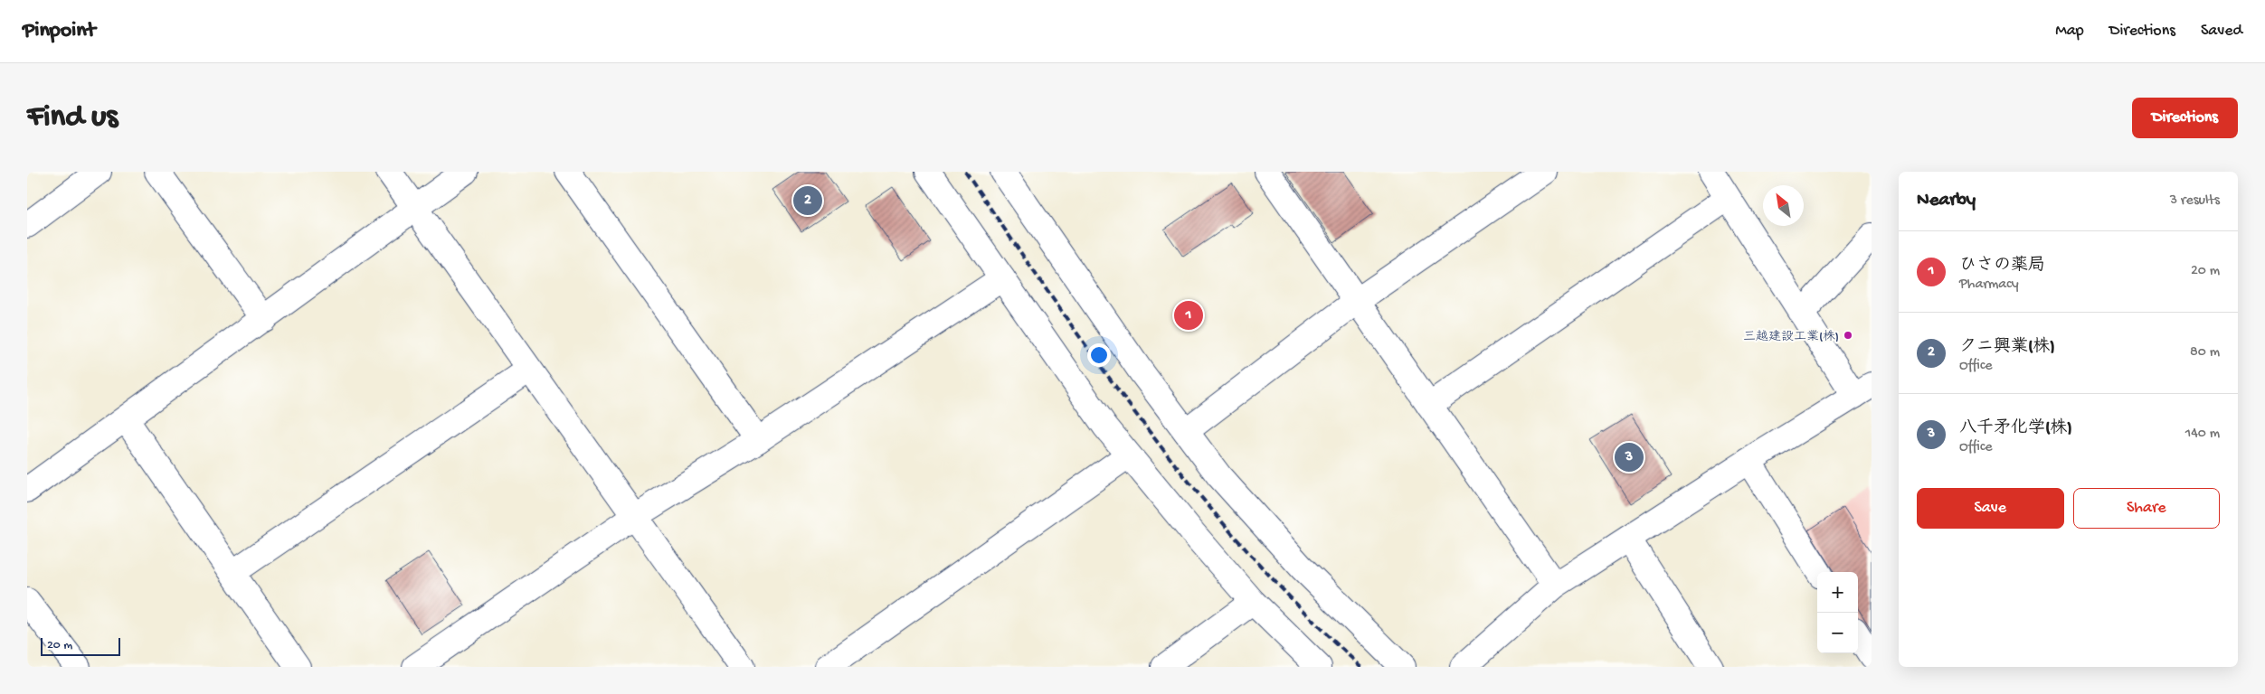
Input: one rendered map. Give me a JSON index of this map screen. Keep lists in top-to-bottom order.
{
  "places": ["三越建設工業(株)"],
  "scale_bar": "20 m",
  "north": "top left",
  "page": {
    "header": "Pinpoint",
    "nav": ["Map", "Directions", "Saved"],
    "buttons": [
      "Directions",
      ["Save", "Share"]
    ],
    "title": "Find us",
    "heading": ["Nearby", "3 results"],
    "pins": ["2", "1", "3"],
    "list": [
      {
        "mark": "1",
        "name": "ひさの薬局",
        "note": "Pharmacy",
        "value": "20 m"
      },
      {
        "mark": "2",
        "name": "クニ興業(株)",
        "note": "Office",
        "value": "80 m"
      },
      {
        "mark": "3",
        "name": "八千矛化学(株)",
        "note": "Office",
        "value": "140 m"
      }
    ],
    "map_buttons": ["+", "−"],
    "scale": "20 m"
  }
}
